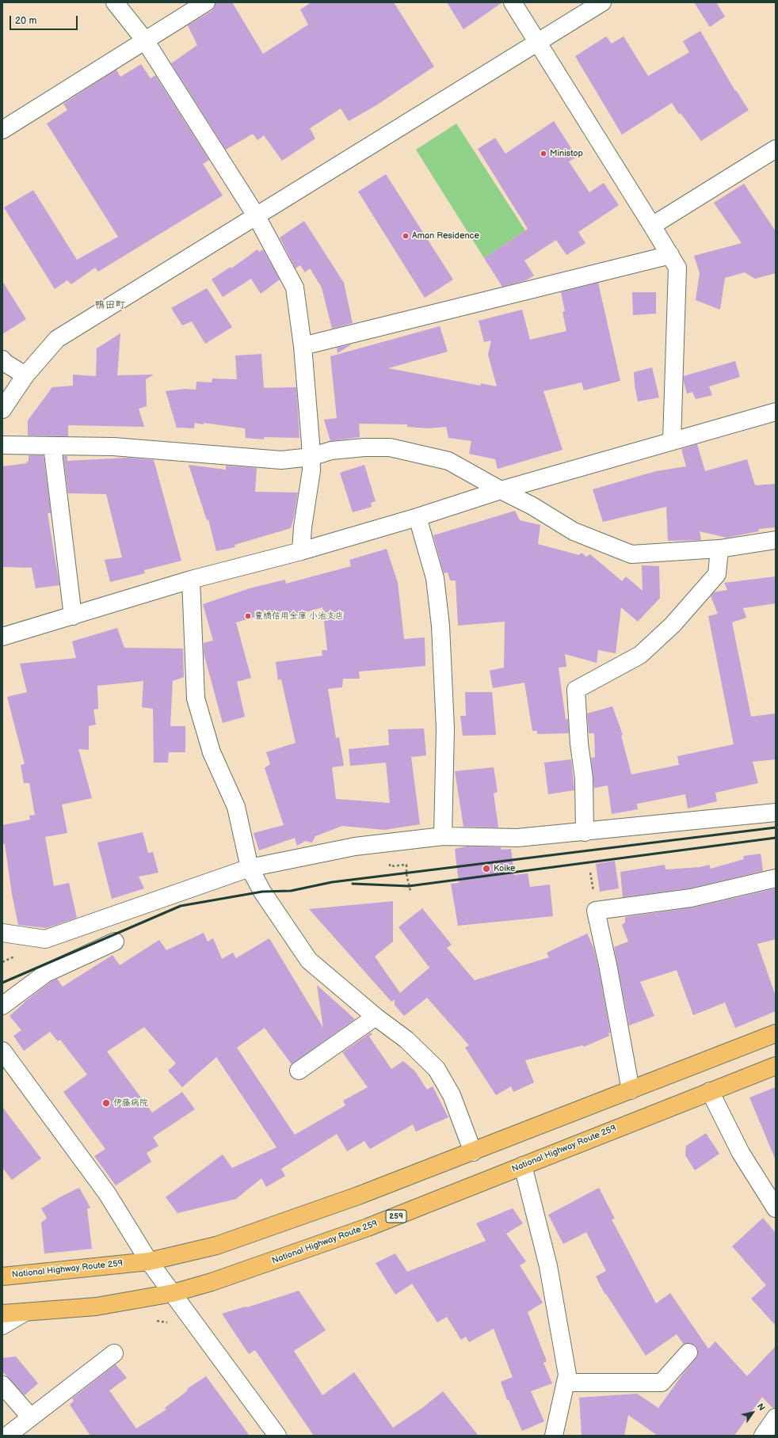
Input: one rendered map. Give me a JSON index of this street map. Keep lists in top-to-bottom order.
{
  "streets": {
    "highway": ["National Highway Route 259", "259"]
  },
  "districts": ["鴨田町"],
  "places": [
    "Ministop",
    "Aman Residence",
    "豊橋信用金庫 小池支店",
    "Koike",
    "伊藤病院"
  ],
  "scale_bar": "20 m",
  "north": "top right"
}
